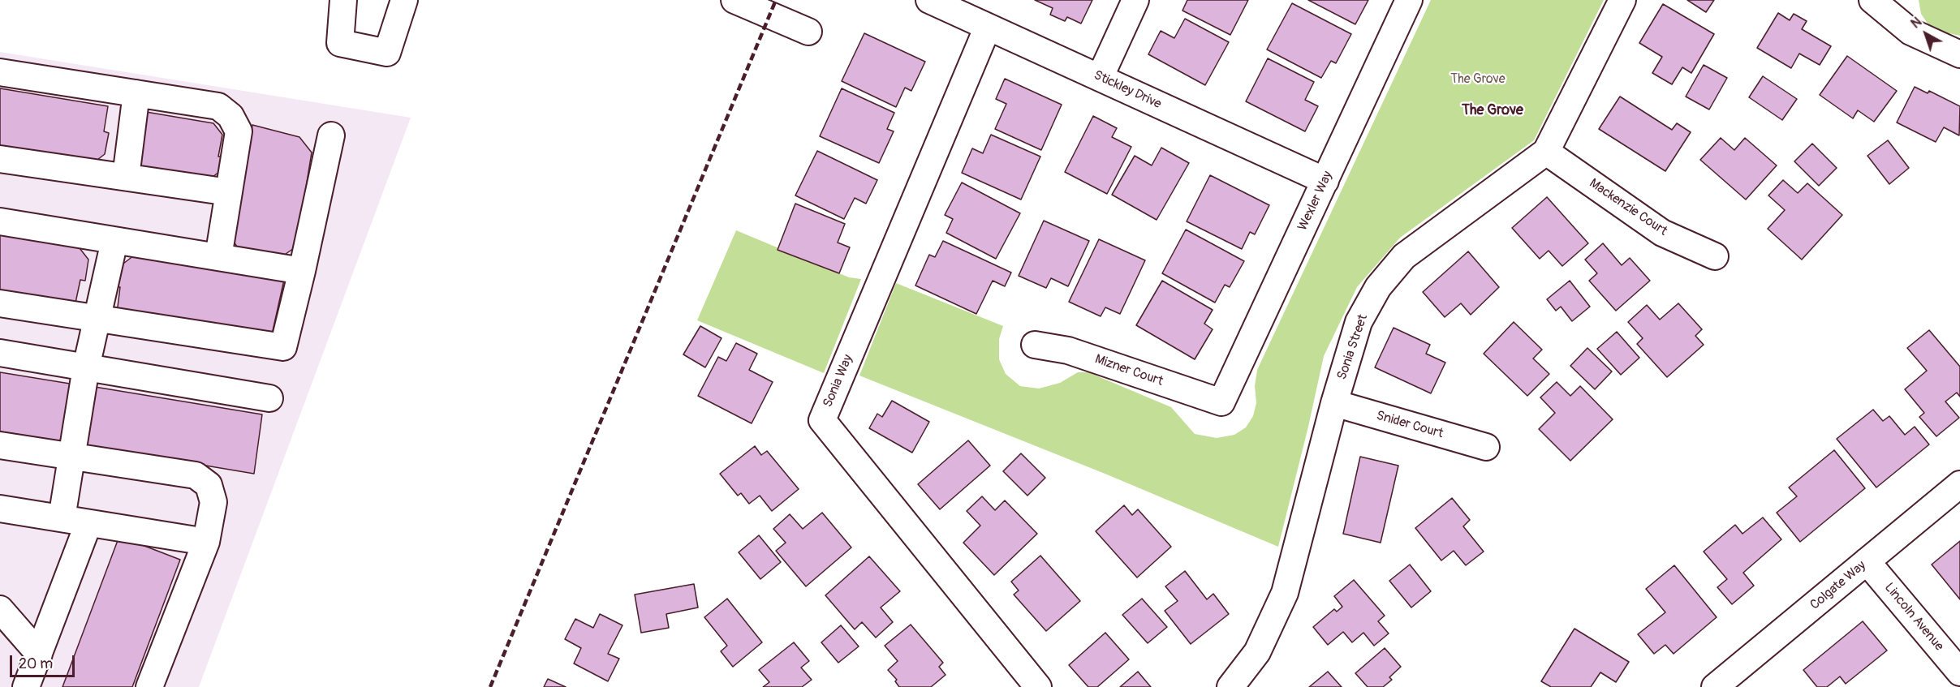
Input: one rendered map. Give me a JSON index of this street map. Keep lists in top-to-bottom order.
{
  "streets": {
    "street": [
      "Stickley Drive",
      "Wexler Way",
      "Mackenzie Court",
      "Sonia Street",
      "Mizner Court",
      "Sonia Way",
      "Snider Court",
      "Colgate Way",
      "Lincoln Avenue"
    ]
  },
  "crossings": [
    ["Stickley Drive", "Wexler Way"],
    ["Stickley Drive", "Sonia Way"],
    ["Wexler Way", "Mizner Court"],
    ["Mackenzie Court", "Sonia Street"],
    ["Sonia Street", "Snider Court"],
    ["Colgate Way", "Lincoln Avenue"]
  ],
  "districts": ["The Grove"],
  "parks": ["The Grove"],
  "scale_bar": "20 m",
  "north": "top left"
}
